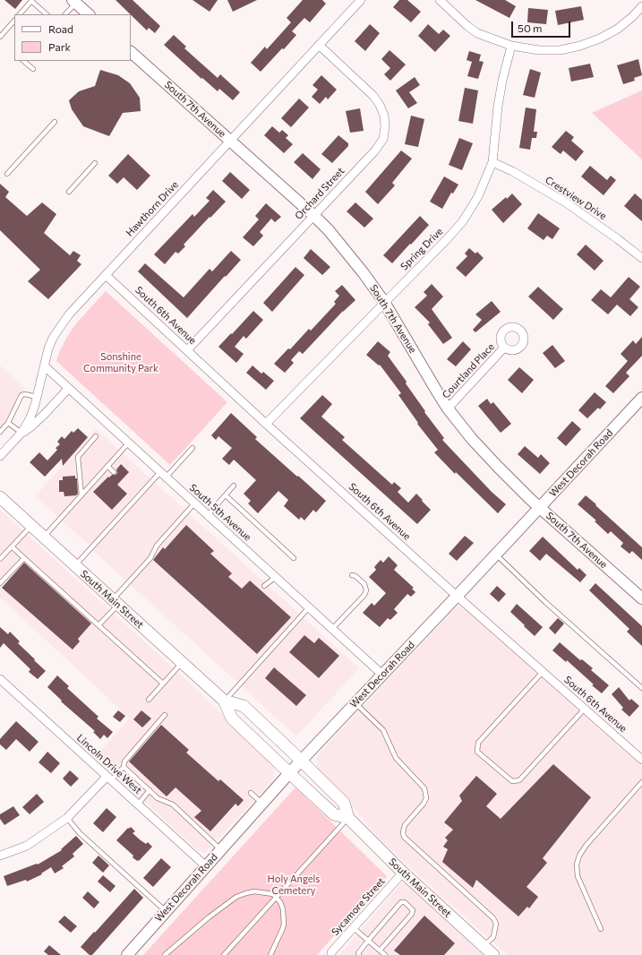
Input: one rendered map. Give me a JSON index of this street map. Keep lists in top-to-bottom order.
{
  "streets": {
    "main road": ["South Main Street"],
    "street": [
      "South 7th Avenue",
      "Orchard Street",
      "Crestview Drive",
      "Hawthorn Drive",
      "Spring Drive",
      "South 6th Avenue",
      "Courtland Place",
      "West Decorah Road",
      "South 5th Avenue",
      "Lincoln Drive West",
      "Sycamore Street"
    ]
  },
  "crossings": [
    ["South 7th Avenue", "Orchard Street"],
    ["South 7th Avenue", "Hawthorn Drive"],
    ["South 7th Avenue", "Spring Drive"],
    ["South 7th Avenue", "Courtland Place"],
    ["South 7th Avenue", "West Decorah Road"],
    ["Orchard Street", "Hawthorn Drive"],
    ["Orchard Street", "South 6th Avenue"],
    ["Crestview Drive", "Spring Drive"],
    ["Hawthorn Drive", "South 6th Avenue"],
    ["Hawthorn Drive", "South 5th Avenue"],
    ["Spring Drive", "South 6th Avenue"],
    ["South 6th Avenue", "West Decorah Road"],
    ["West Decorah Road", "South 5th Avenue"],
    ["West Decorah Road", "South Main Street"],
    ["West Decorah Road", "Lincoln Drive West"],
    ["South Main Street", "Sycamore Street"]
  ],
  "parks": ["Sonshine Community Park", "Holy Angels Cemetery"],
  "legend": ["Road", "Park"],
  "scale_bar": "50 m"
}
